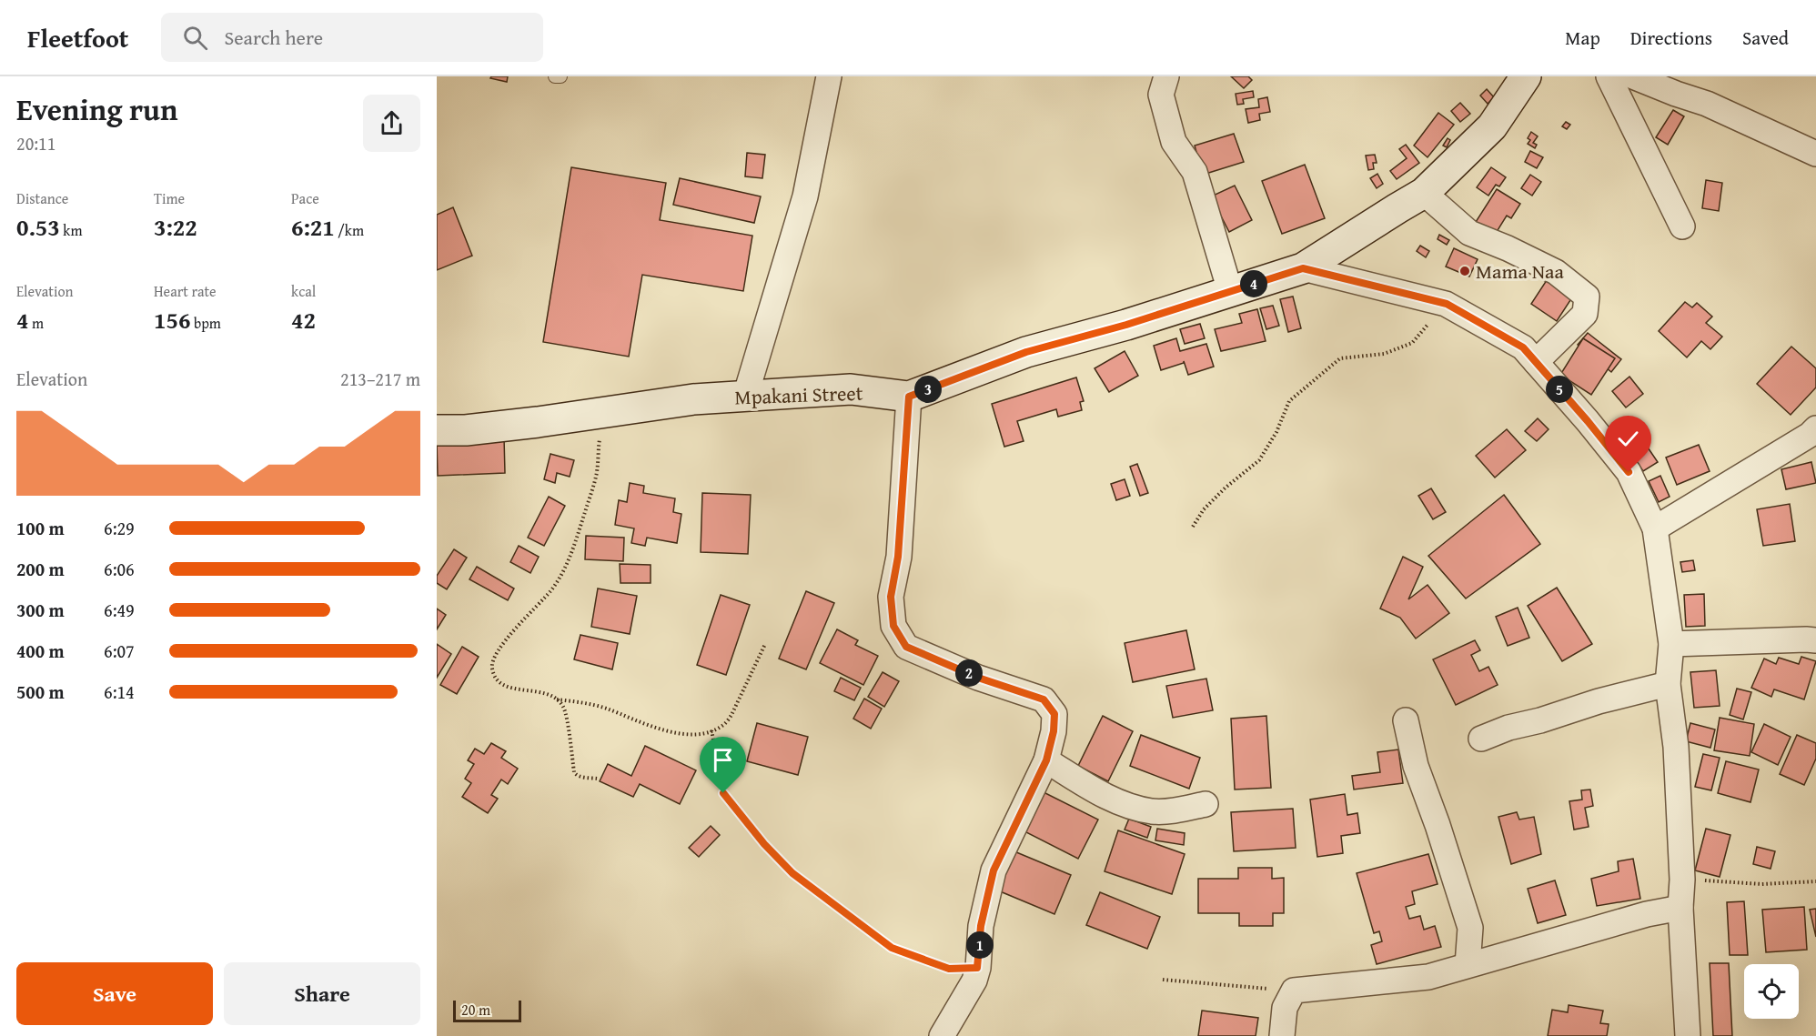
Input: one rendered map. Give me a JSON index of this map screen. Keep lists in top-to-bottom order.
{
  "streets": {
    "street": ["Mpakani Street"]
  },
  "places": ["Mama Naa"],
  "scale_bar": "20 m",
  "page": {
    "header": "Fleetfoot",
    "search": "Search here",
    "nav": ["Map", "Directions", "Saved"],
    "heading": ["Evening run", "20:11"],
    "stats": [
      ["Distance", "0.53 km"],
      ["Time", "3:22"],
      ["Pace", "6:21 /km"],
      ["Elevation", "4 m"],
      ["Heart rate", "156 bpm"],
      ["kcal", "42"]
    ],
    "pins": [
      "4",
      "3",
      "5",
      "2",
      "1"
    ],
    "chart": ["Elevation", "213–217 m"],
    "list": [
      {
        "name": "100 m",
        "note": "6:29"
      },
      {
        "name": "200 m",
        "note": "6:06"
      },
      {
        "name": "300 m",
        "note": "6:49"
      },
      {
        "name": "400 m",
        "note": "6:07"
      },
      {
        "name": "500 m",
        "note": "6:14"
      }
    ],
    "buttons": ["Save", "Share"],
    "scale": "20 m"
  }
}
